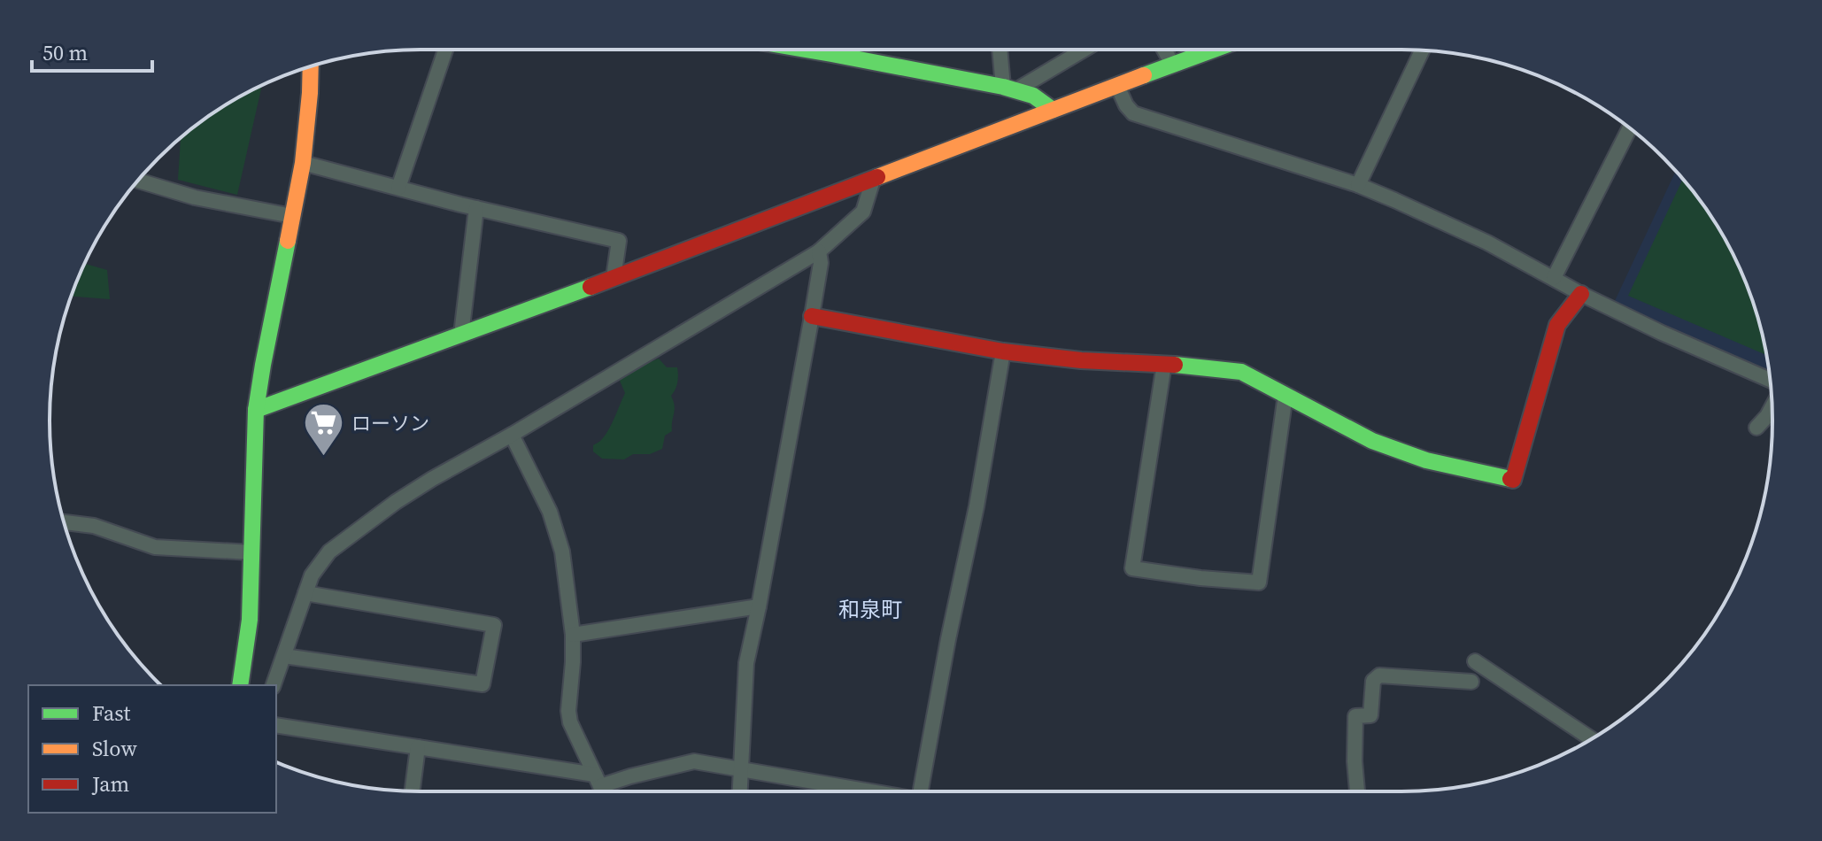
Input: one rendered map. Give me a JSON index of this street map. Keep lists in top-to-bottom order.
{
  "districts": ["和泉町"],
  "places": {
    "supermarket": ["ローソン"]
  },
  "legend": ["Fast", "Slow", "Jam"],
  "scale_bar": "50 m"
}
